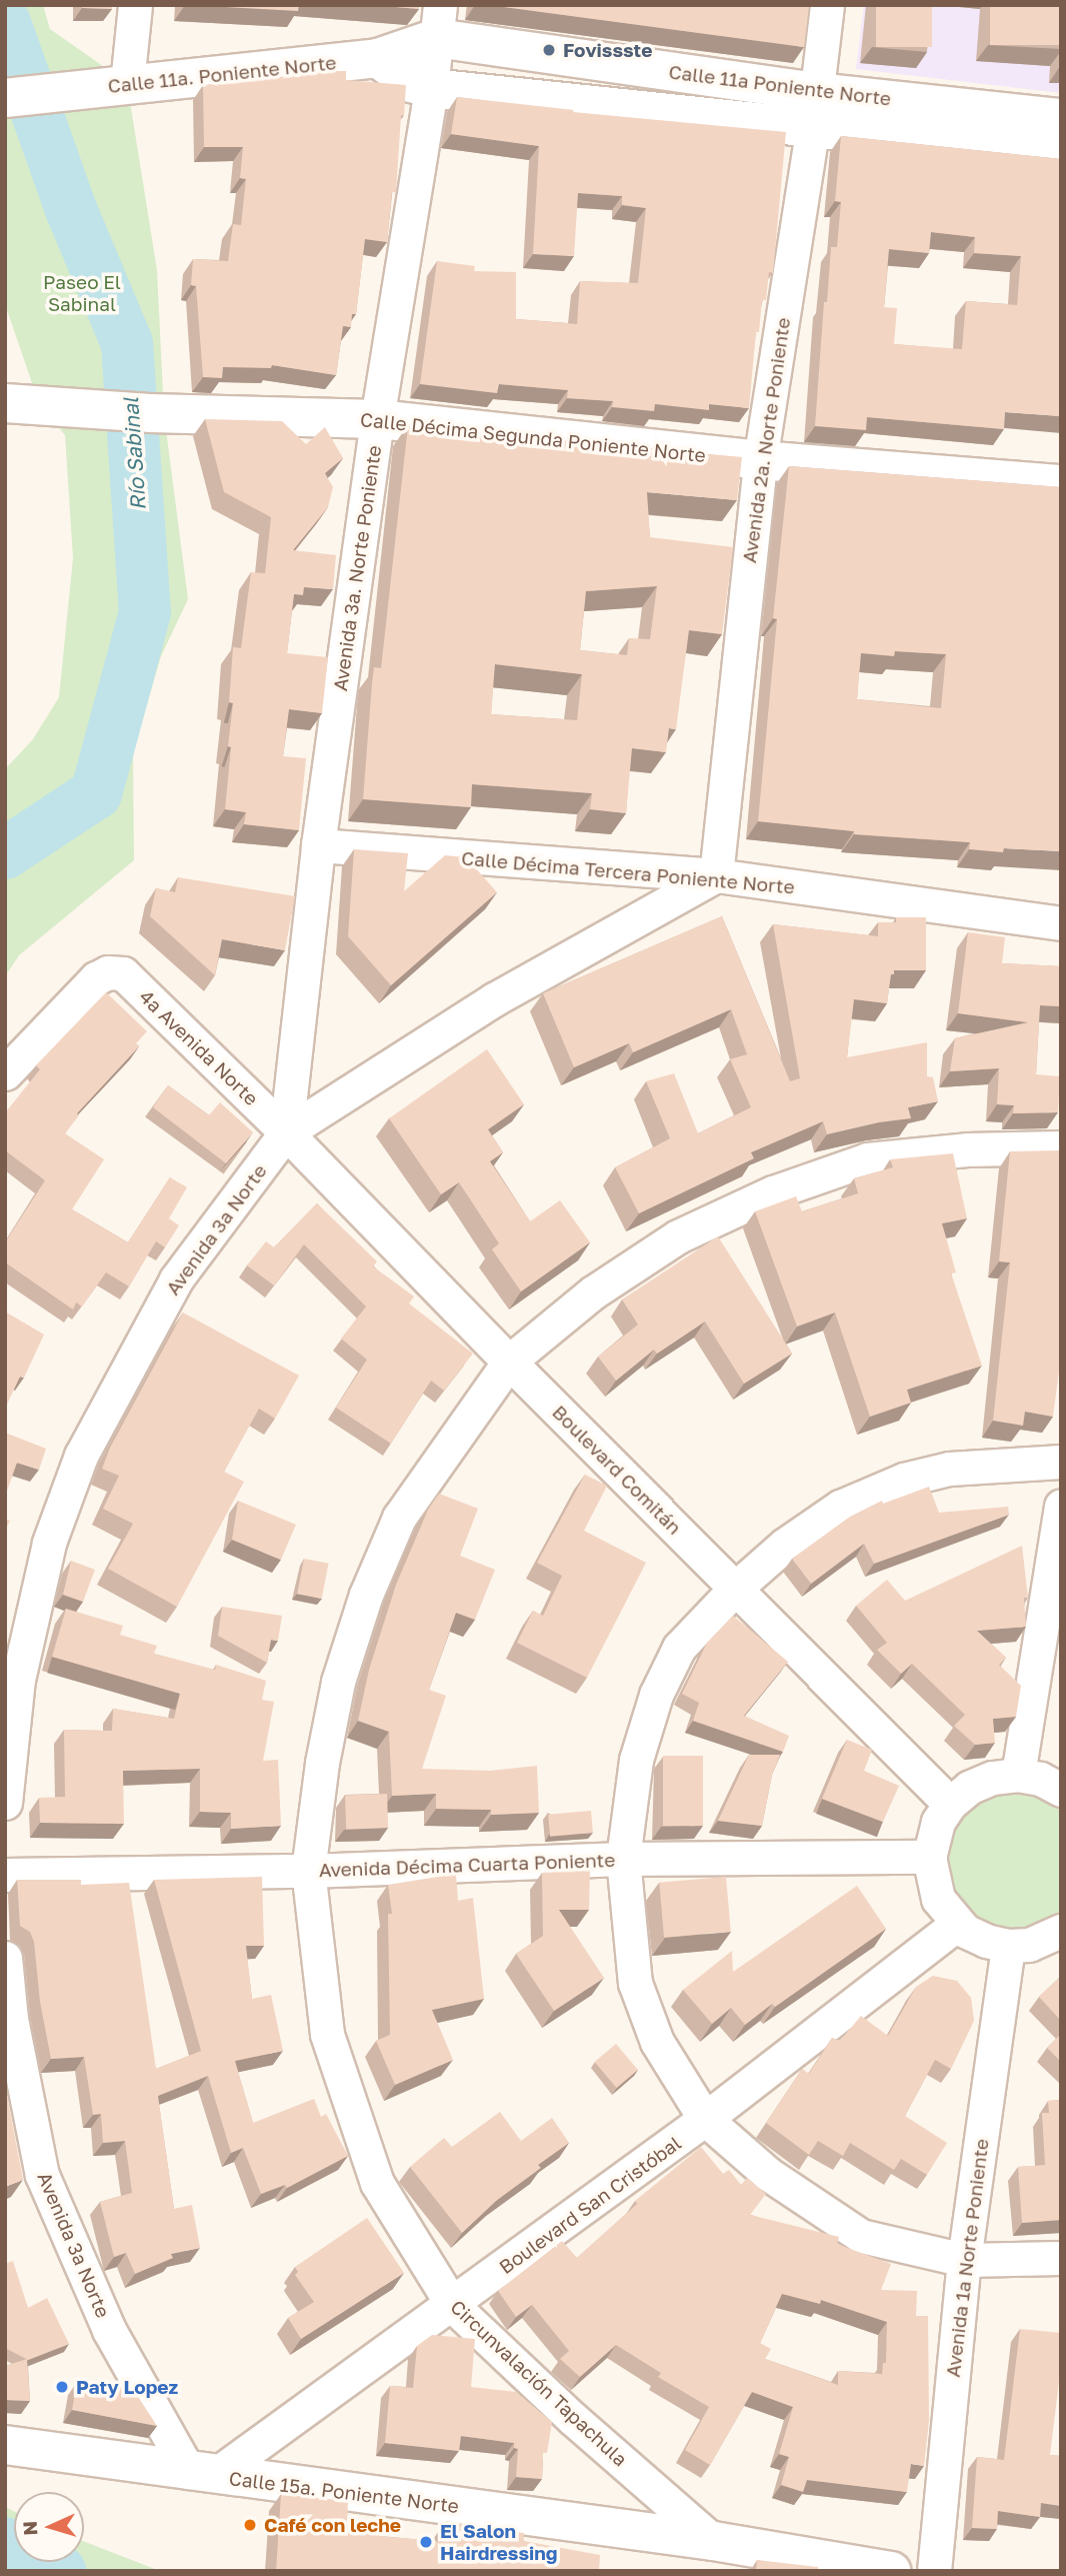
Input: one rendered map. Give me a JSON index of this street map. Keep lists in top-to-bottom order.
{
  "streets": {
    "street": [
      "Calle 11a. Poniente Norte",
      "Calle 11a Poniente Norte",
      "Calle Décima Segunda Poniente Norte",
      "Avenida 2a. Norte Poniente",
      "Avenida 3a. Norte Poniente",
      "Calle Décima Tercera Poniente Norte",
      "4a Avenida Norte",
      "Avenida 3a Norte",
      "Boulevard Comitán",
      "Avenida Décima Cuarta Poniente",
      "Boulevard San Cristóbal",
      "Avenida 1a Norte Poniente",
      "Circunvalación Tapachula",
      "Calle 15a. Poniente Norte"
    ]
  },
  "crossings": [
    ["Calle 11a. Poniente Norte", "Calle 11a Poniente Norte"],
    ["Calle 11a Poniente Norte", "Avenida 2a. Norte Poniente"],
    ["Calle 11a Poniente Norte", "Avenida 3a. Norte Poniente"],
    ["Calle Décima Segunda Poniente Norte", "Avenida 2a. Norte Poniente"],
    ["Calle Décima Segunda Poniente Norte", "Avenida 3a. Norte Poniente"],
    ["Avenida 2a. Norte Poniente", "Calle Décima Tercera Poniente Norte"],
    ["Avenida 2a. Norte Poniente", "Avenida 3a Norte"],
    ["Avenida 3a. Norte Poniente", "Calle Décima Tercera Poniente Norte"],
    ["Avenida 3a. Norte Poniente", "4a Avenida Norte"],
    ["Avenida 3a. Norte Poniente", "Avenida 3a Norte"],
    ["Avenida 3a. Norte Poniente", "Boulevard Comitán"],
    ["Calle Décima Tercera Poniente Norte", "Avenida 3a Norte"],
    ["4a Avenida Norte", "Avenida 3a Norte"],
    ["4a Avenida Norte", "Boulevard Comitán"],
    ["Avenida 3a Norte", "Boulevard Comitán"],
    ["Avenida 3a Norte", "Boulevard San Cristóbal"],
    ["Avenida 3a Norte", "Calle 15a. Poniente Norte"],
    ["Boulevard Comitán", "Circunvalación Tapachula"],
    ["Avenida Décima Cuarta Poniente", "Circunvalación Tapachula"],
    ["Boulevard San Cristóbal", "Circunvalación Tapachula"],
    ["Boulevard San Cristóbal", "Calle 15a. Poniente Norte"],
    ["Circunvalación Tapachula", "Calle 15a. Poniente Norte"]
  ],
  "water": ["Río Sabinal"],
  "parks": ["Paseo El Sabinal"],
  "places": [
    "Fovissste",
    "Paty Lopez",
    "Café con leche",
    "El Salon Hairdressing"
  ],
  "north": "left"
}
